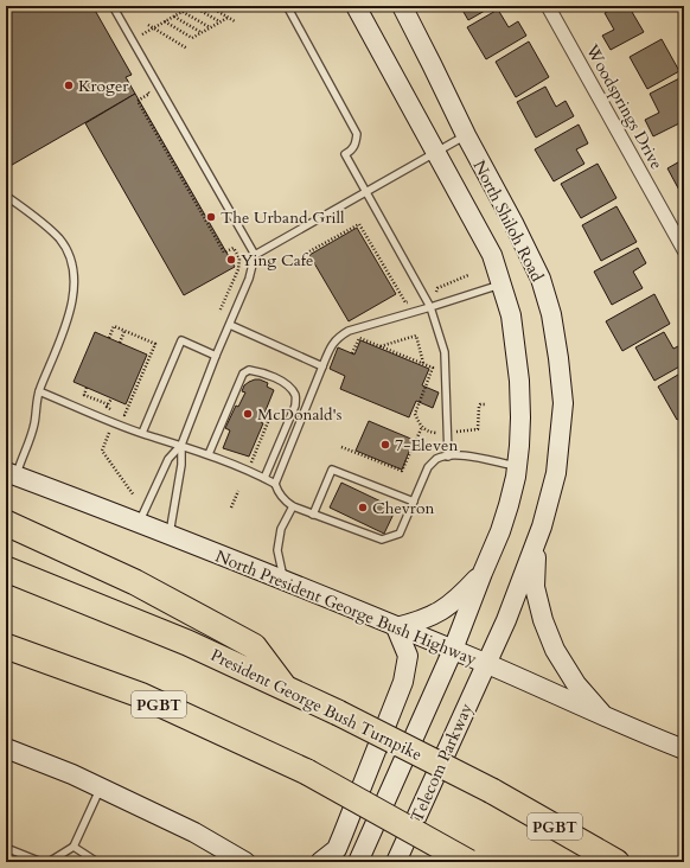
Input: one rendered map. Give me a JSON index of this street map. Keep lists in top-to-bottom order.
{
  "streets": {
    "highway": ["PGBT", "President George Bush Turnpike"],
    "main road": ["North Shiloh Road", "North President George Bush Highway", "Telecom Parkway"],
    "street": ["Woodsprings Drive"]
  },
  "crossings": [
    ["North Shiloh Road", "North President George Bush Highway"],
    ["North Shiloh Road", "Telecom Parkway"],
    ["North President George Bush Highway", "Telecom Parkway"]
  ],
  "places": [
    "Kroger",
    "The Urband Grill",
    "Ying Cafe",
    "McDonald's",
    "7-Eleven",
    "Chevron"
  ]
}
